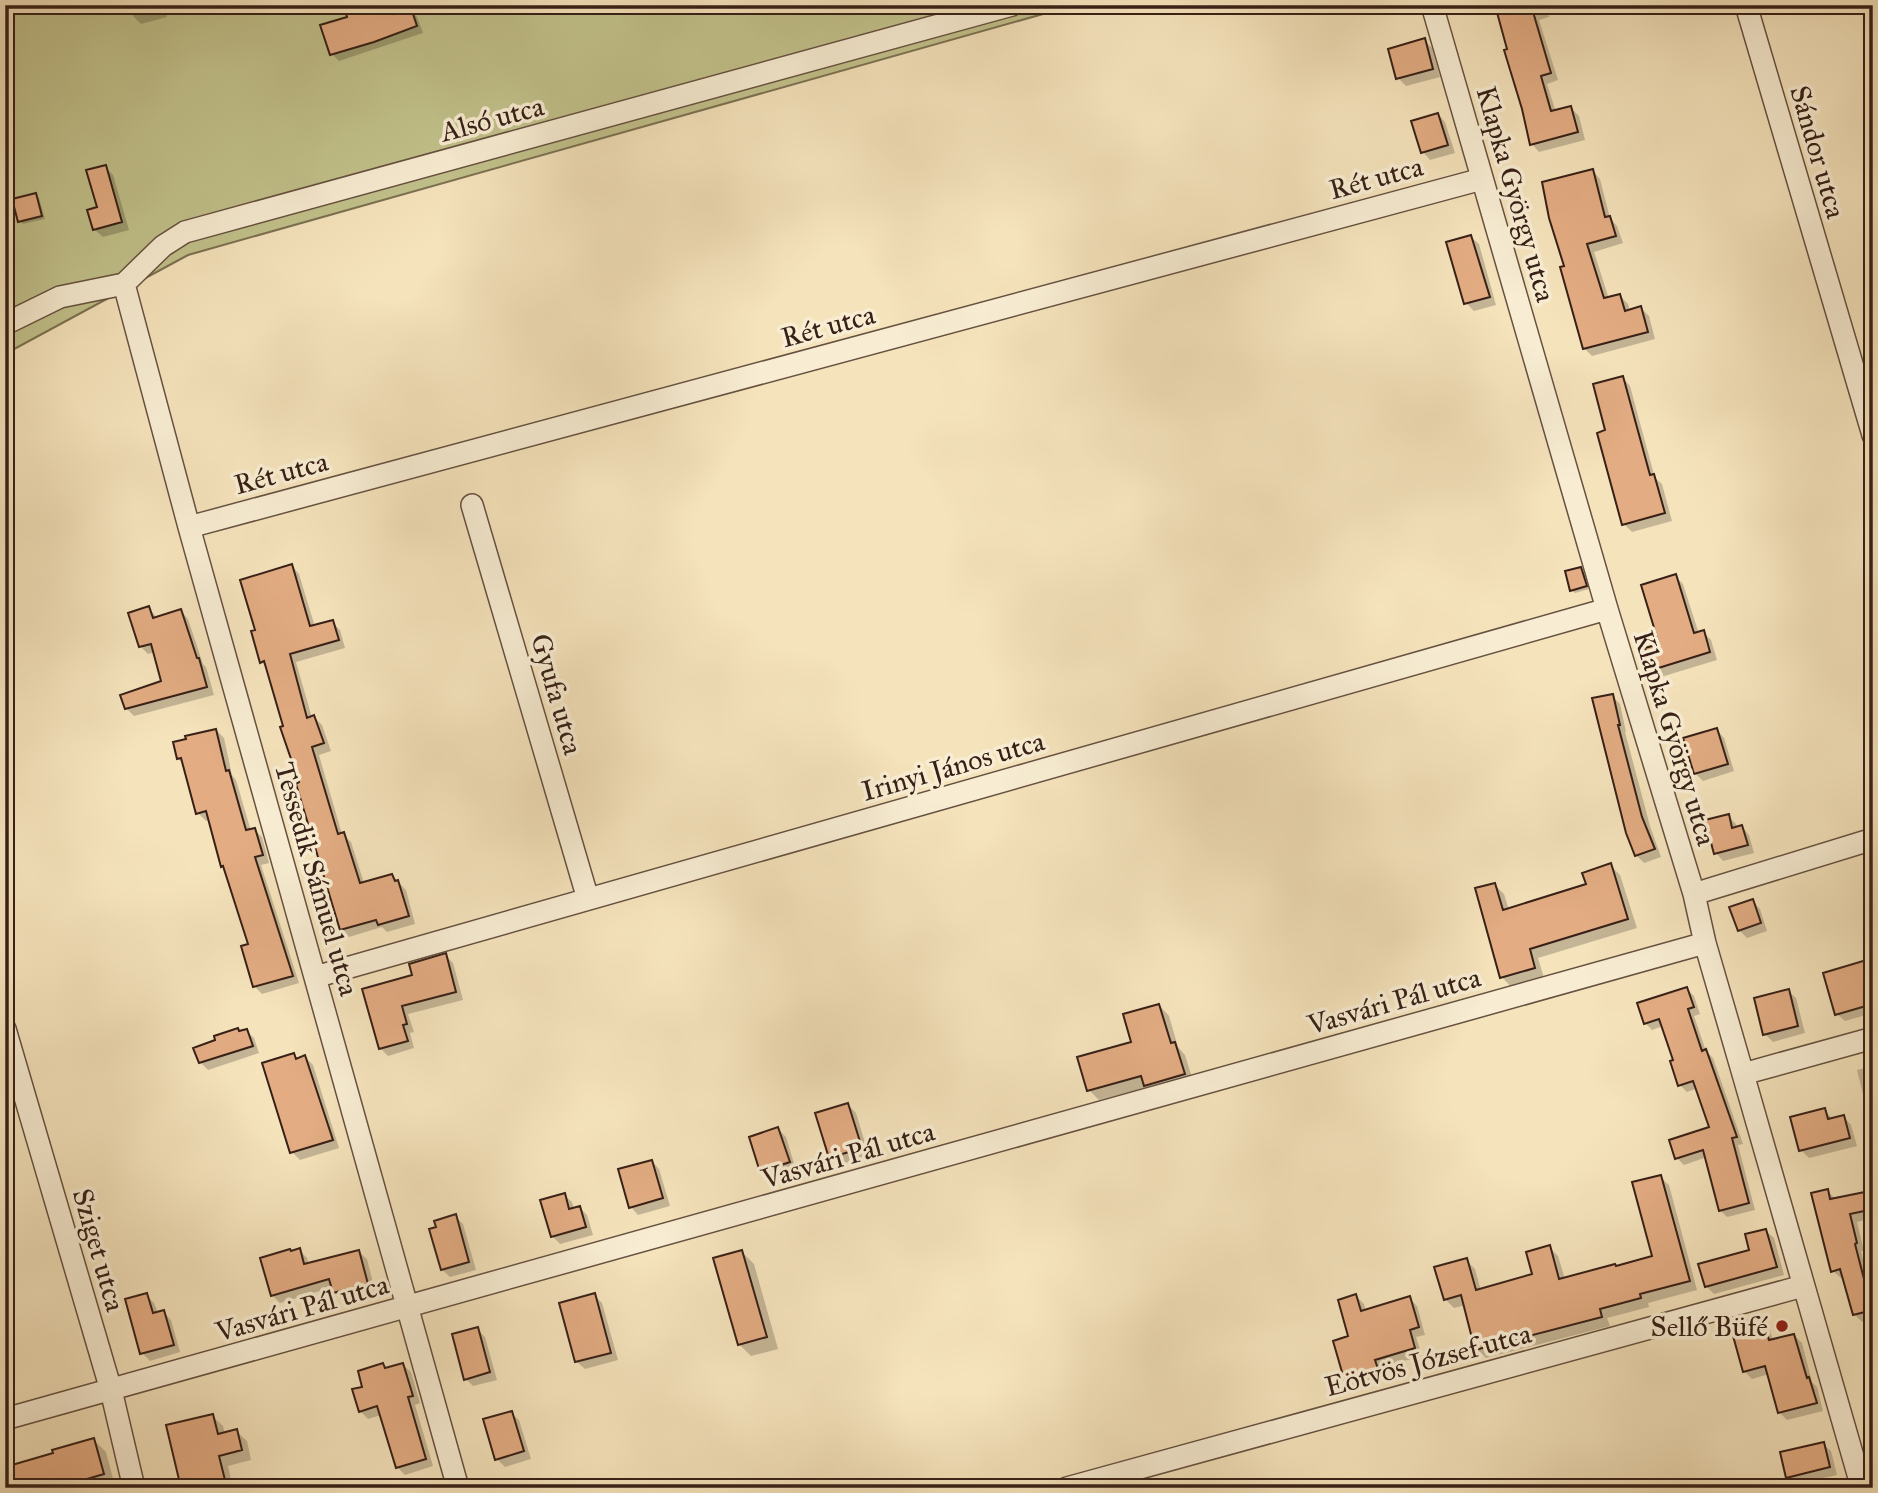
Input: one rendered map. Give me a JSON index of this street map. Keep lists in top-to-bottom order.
{
  "streets": {
    "street": [
      "Alsó utca",
      "Sándor utca",
      "Rét utca",
      "Klapka György utca",
      "Gyufa utca",
      "Irinyi János utca",
      "Tessedik Sámuel utca",
      "Vasvári Pál utca",
      "Sziget utca",
      "Eötvös József utca"
    ]
  },
  "crossings": [
    ["Alsó utca", "Tessedik Sámuel utca"],
    ["Rét utca", "Klapka György utca"],
    ["Rét utca", "Tessedik Sámuel utca"],
    ["Klapka György utca", "Irinyi János utca"],
    ["Klapka György utca", "Vasvári Pál utca"],
    ["Klapka György utca", "Eötvös József utca"],
    ["Gyufa utca", "Irinyi János utca"],
    ["Irinyi János utca", "Tessedik Sámuel utca"],
    ["Tessedik Sámuel utca", "Vasvári Pál utca"],
    ["Vasvári Pál utca", "Sziget utca"]
  ],
  "places": ["Sellő Büfé"]
}
